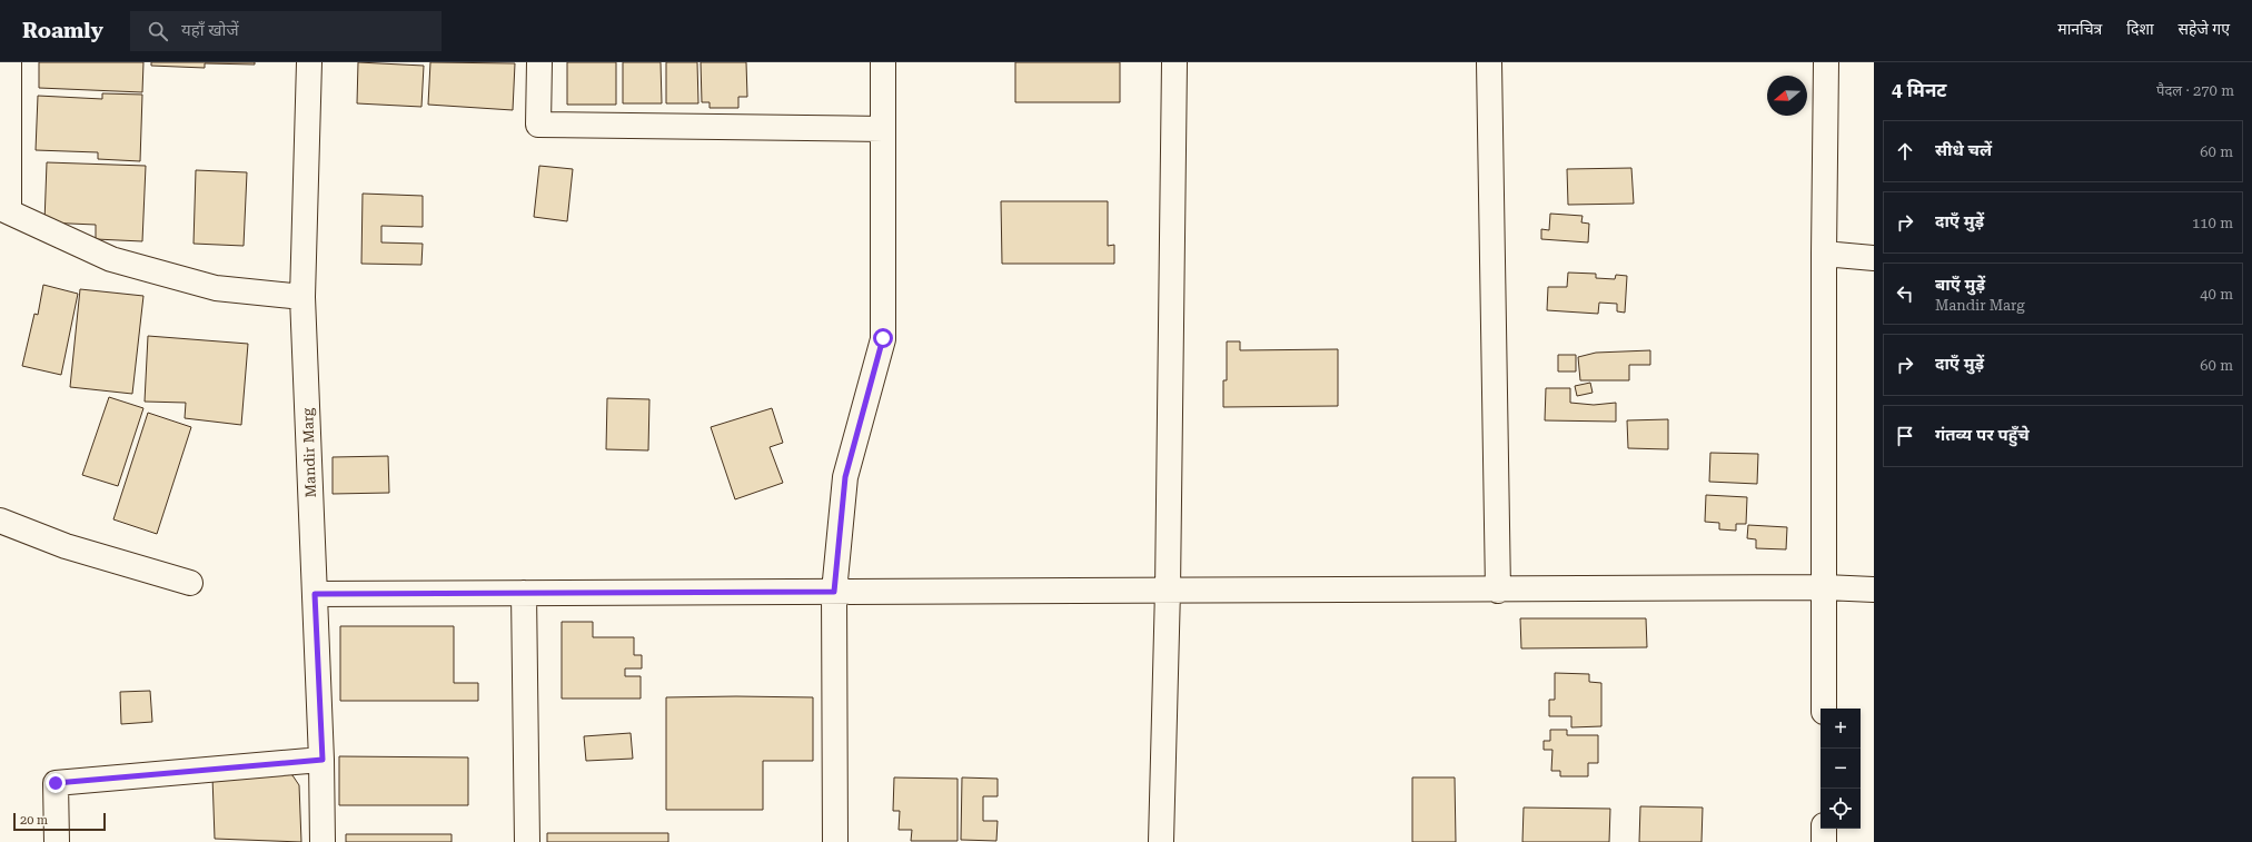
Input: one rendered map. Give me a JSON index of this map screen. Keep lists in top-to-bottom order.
{
  "streets": {
    "street": ["Mandir Marg"]
  },
  "scale_bar": "20 m",
  "north": "left",
  "page": {
    "header": "Roamly",
    "search": "यहाँ खोजें",
    "nav": ["मानचित्र", "दिशा", "सहेजे गए"],
    "heading": ["4 मिनट", "पैदल · 270 m"],
    "list": [
      ["सीधे चलें", "60 m"],
      ["दाएँ मुड़ें", "110 m"],
      ["बाएँ मुड़ें", "Mandir Marg", "40 m"],
      ["दाएँ मुड़ें", "60 m"],
      "गंतव्य पर पहुँचे"
    ],
    "map_buttons": ["+", "−"],
    "scale": "20 m"
  }
}
